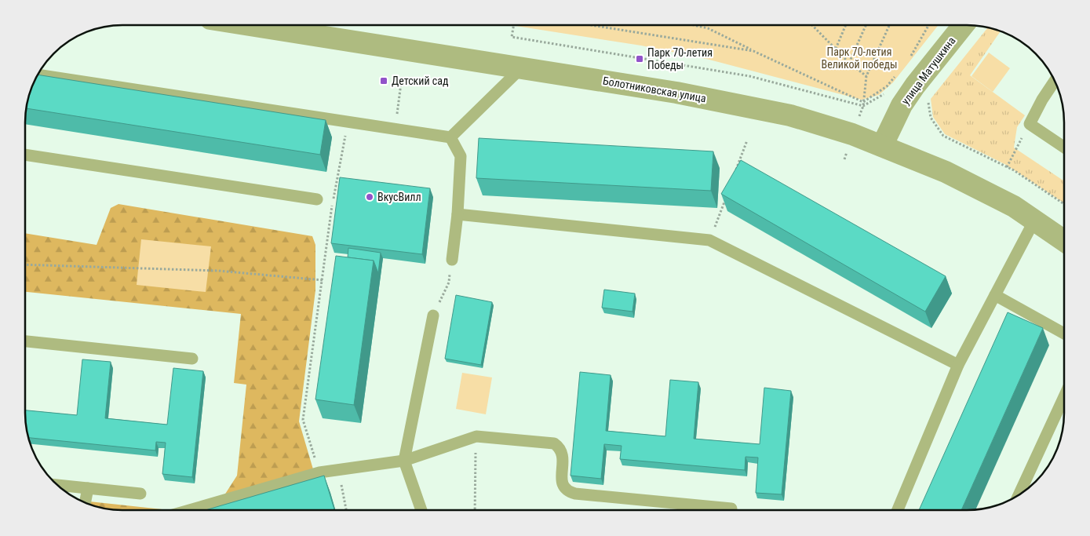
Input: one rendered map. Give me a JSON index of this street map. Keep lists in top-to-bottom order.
{
  "streets": {
    "street": ["улица Матушкина", "Болотниковская улица"]
  },
  "crossings": [
    ["улица Матушкина", "Болотниковская улица"]
  ],
  "parks": ["Парк 70-летия Великой победы"],
  "places": {
    "transit": ["Парк 70-летия Победы", "Детский сад"],
    "other": ["ВкусВилл"]
  }
}
